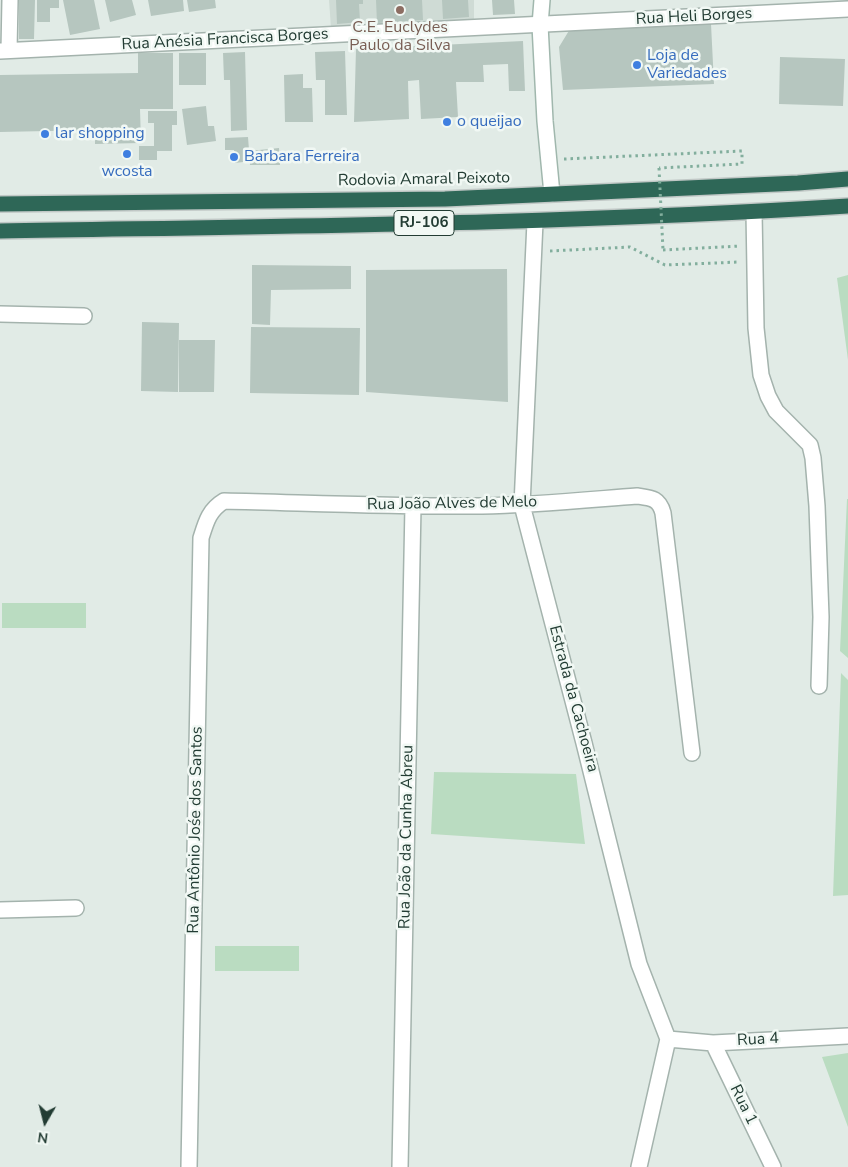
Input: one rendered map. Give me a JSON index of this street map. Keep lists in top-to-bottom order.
{
  "streets": {
    "highway": ["Rodovia Amaral Peixoto", "RJ-106"],
    "street": [
      "Rua Heli Borges",
      "Rua Anésia Francisca Borges",
      "Rua João Alves de Melo",
      "Estrada da Cachoeira",
      "Rua Antônio Jośe dos Santos",
      "Rua João da Cunha Abreu",
      "Rua 4",
      "Rua 1"
    ]
  },
  "crossings": [
    ["Rua Heli Borges", "Rua Anésia Francisca Borges"],
    ["RJ-106", "Estrada da Cachoeira"],
    ["Rua João Alves de Melo", "Estrada da Cachoeira"],
    ["Rua João Alves de Melo", "Rua Antônio Jośe dos Santos"],
    ["Rua João Alves de Melo", "Rua João da Cunha Abreu"],
    ["Estrada da Cachoeira", "Rua 4"],
    ["Rua 4", "Rua 1"]
  ],
  "places": [
    "C.E. Euclydes Paulo da Silva",
    "Loja de Variedades",
    "o queijao",
    "lar shopping",
    "wcosta",
    "Barbara Ferreira"
  ],
  "north": "bottom"
}
